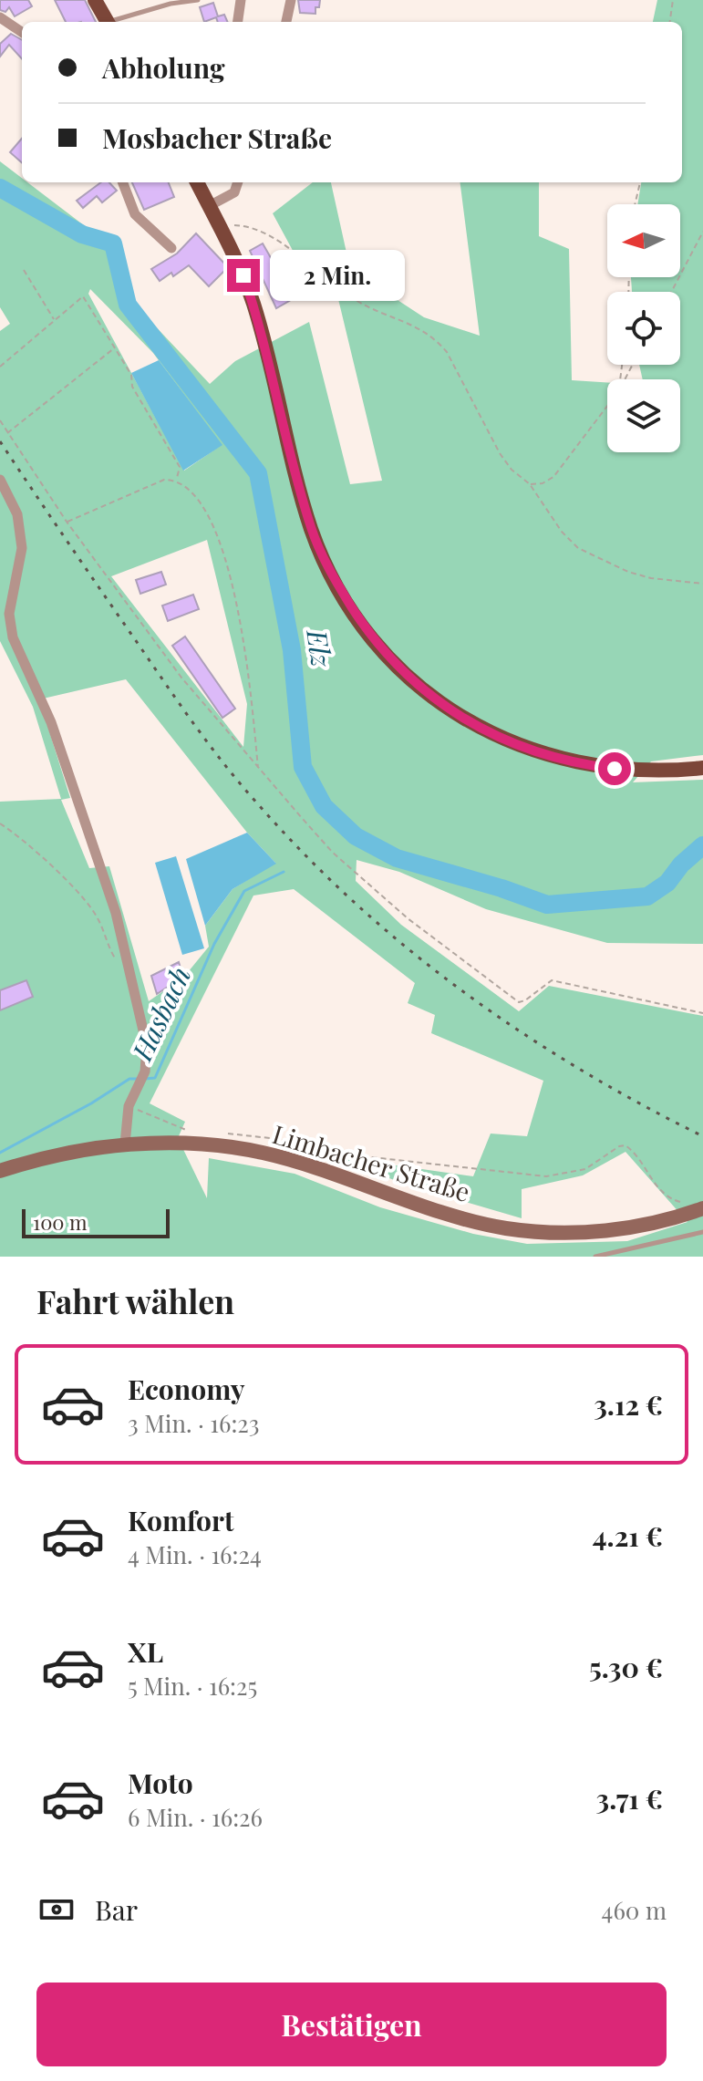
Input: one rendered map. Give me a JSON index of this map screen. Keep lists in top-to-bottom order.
{
  "streets": {
    "main road": ["Limbacher Straße"]
  },
  "water": ["Elz", "Hasbach"],
  "scale_bar": "100 m",
  "north": "left",
  "page": {
    "banner": ["Abholung", "Mosbacher Straße"],
    "bubble": "2 Min.",
    "scale": "100 m",
    "heading": "Fahrt wählen",
    "list": [
      {
        "name": "Economy",
        "note": "3 Min. · 16:23",
        "value": "3.12 €"
      },
      {
        "name": "Komfort",
        "note": "4 Min. · 16:24",
        "value": "4.21 €"
      },
      {
        "name": "XL",
        "note": "5 Min. · 16:25",
        "value": "5.30 €"
      },
      {
        "name": "Moto",
        "note": "6 Min. · 16:26",
        "value": "3.71 €"
      }
    ],
    "pay": ["Bar", "460 m"],
    "buttons": "Bestätigen"
  }
}
